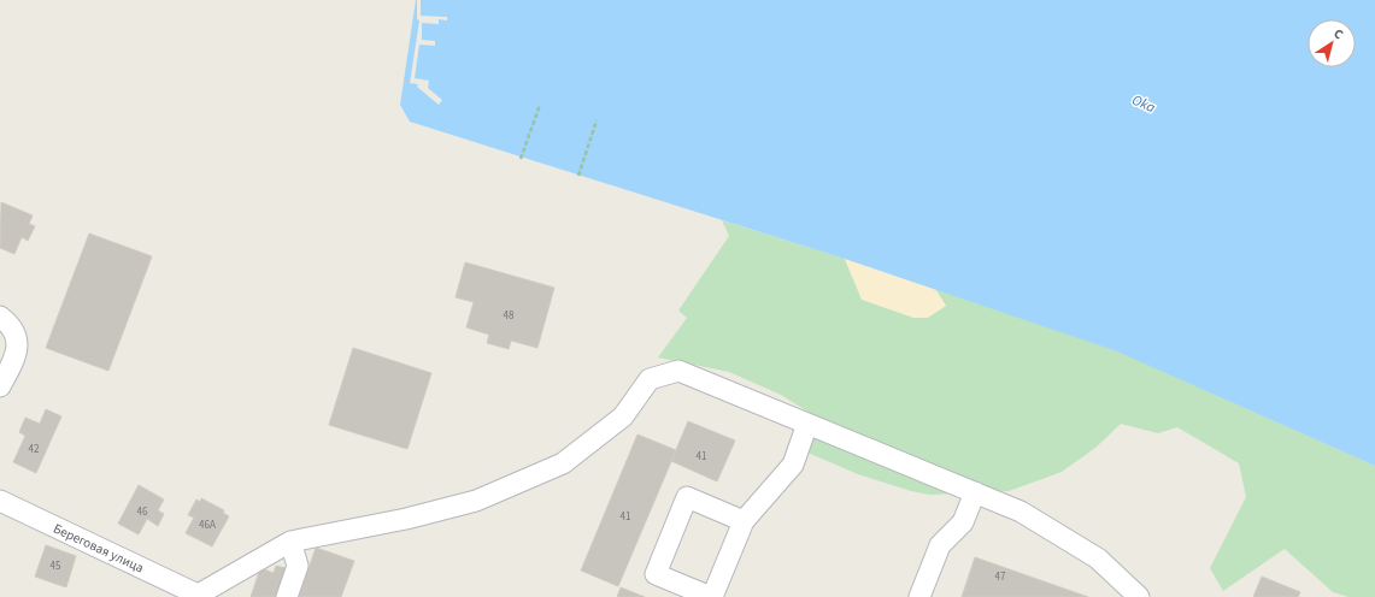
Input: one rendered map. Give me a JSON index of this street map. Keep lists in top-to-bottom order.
{
  "streets": {
    "street": ["Береговая улица"]
  },
  "water": ["Oka"],
  "house_numbers": [
    "48",
    "42",
    "41",
    "46",
    "41",
    "46А",
    "45",
    "47"
  ],
  "north": "top right"
}
